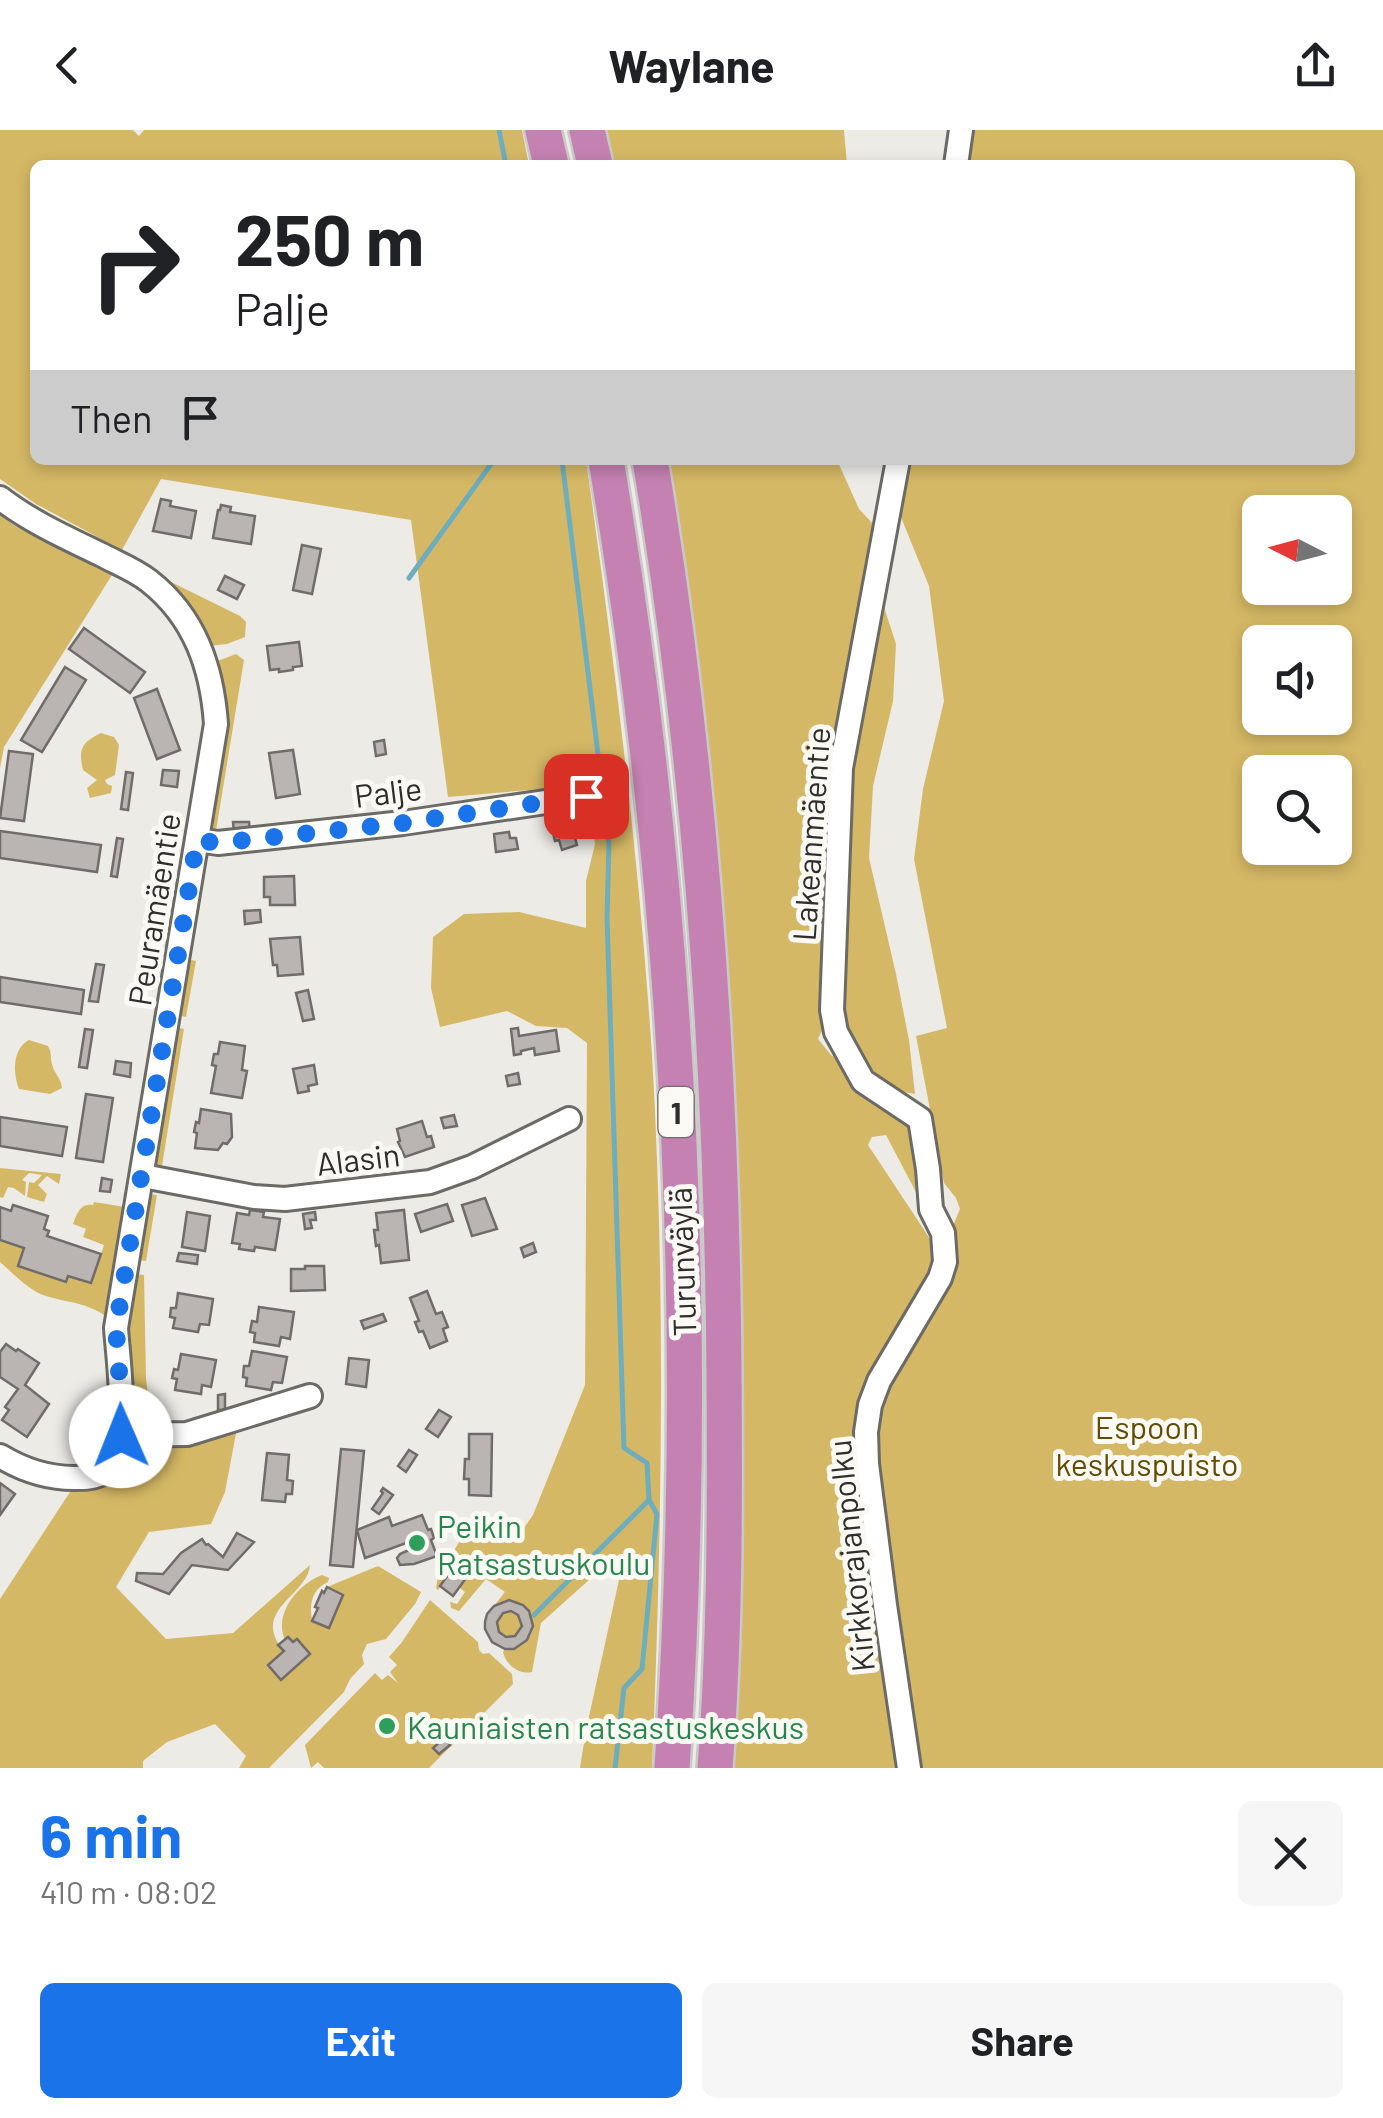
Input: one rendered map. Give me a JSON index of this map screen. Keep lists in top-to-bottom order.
{
  "streets": {
    "highway": ["1", "Turunväylä"],
    "street": [
      "Palje",
      "Lakeanmäentie",
      "Peuramäentie",
      "Alasin",
      "Kirkkorajanpolku"
    ]
  },
  "crossings": [
    ["Palje", "Peuramäentie"],
    ["Lakeanmäentie", "Kirkkorajanpolku"],
    ["Peuramäentie", "Alasin"]
  ],
  "parks": ["Espoon keskuspuisto"],
  "places": ["Peikin Ratsastuskoulu", "Kauniaisten ratsastuskeskus"],
  "north": "left",
  "page": {
    "header": "Waylane",
    "turn": ["250 m", "Palje"],
    "then": "Then",
    "heading": ["6 min", "410 m · 08:02"],
    "buttons": ["Exit", "Share"]
  }
}
